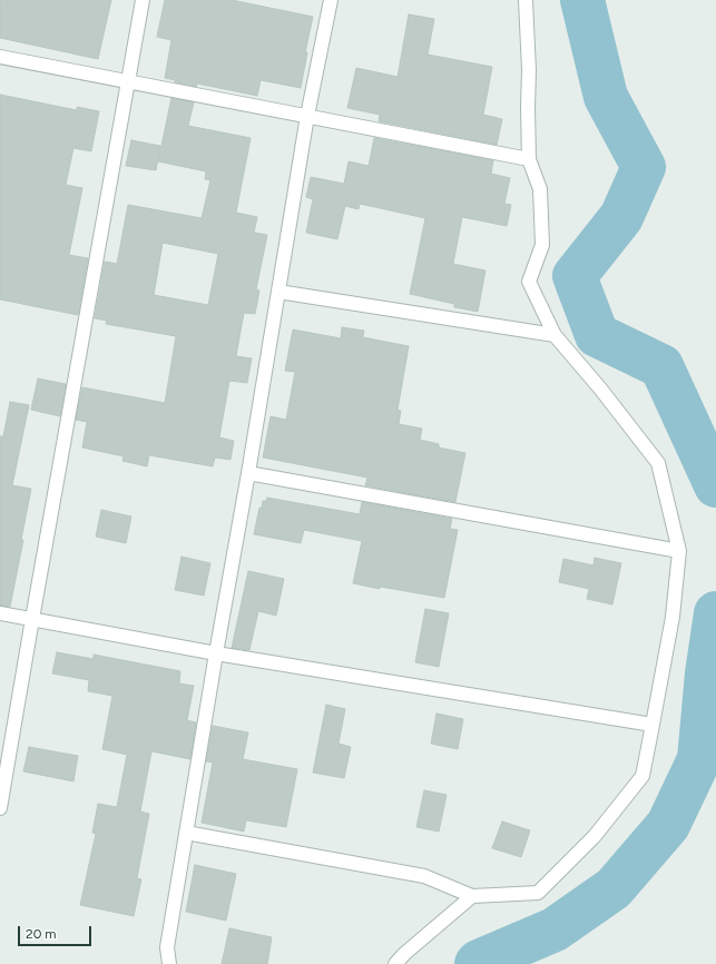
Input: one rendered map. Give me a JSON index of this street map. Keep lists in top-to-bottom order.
{
  "scale_bar": "20 m"
}
